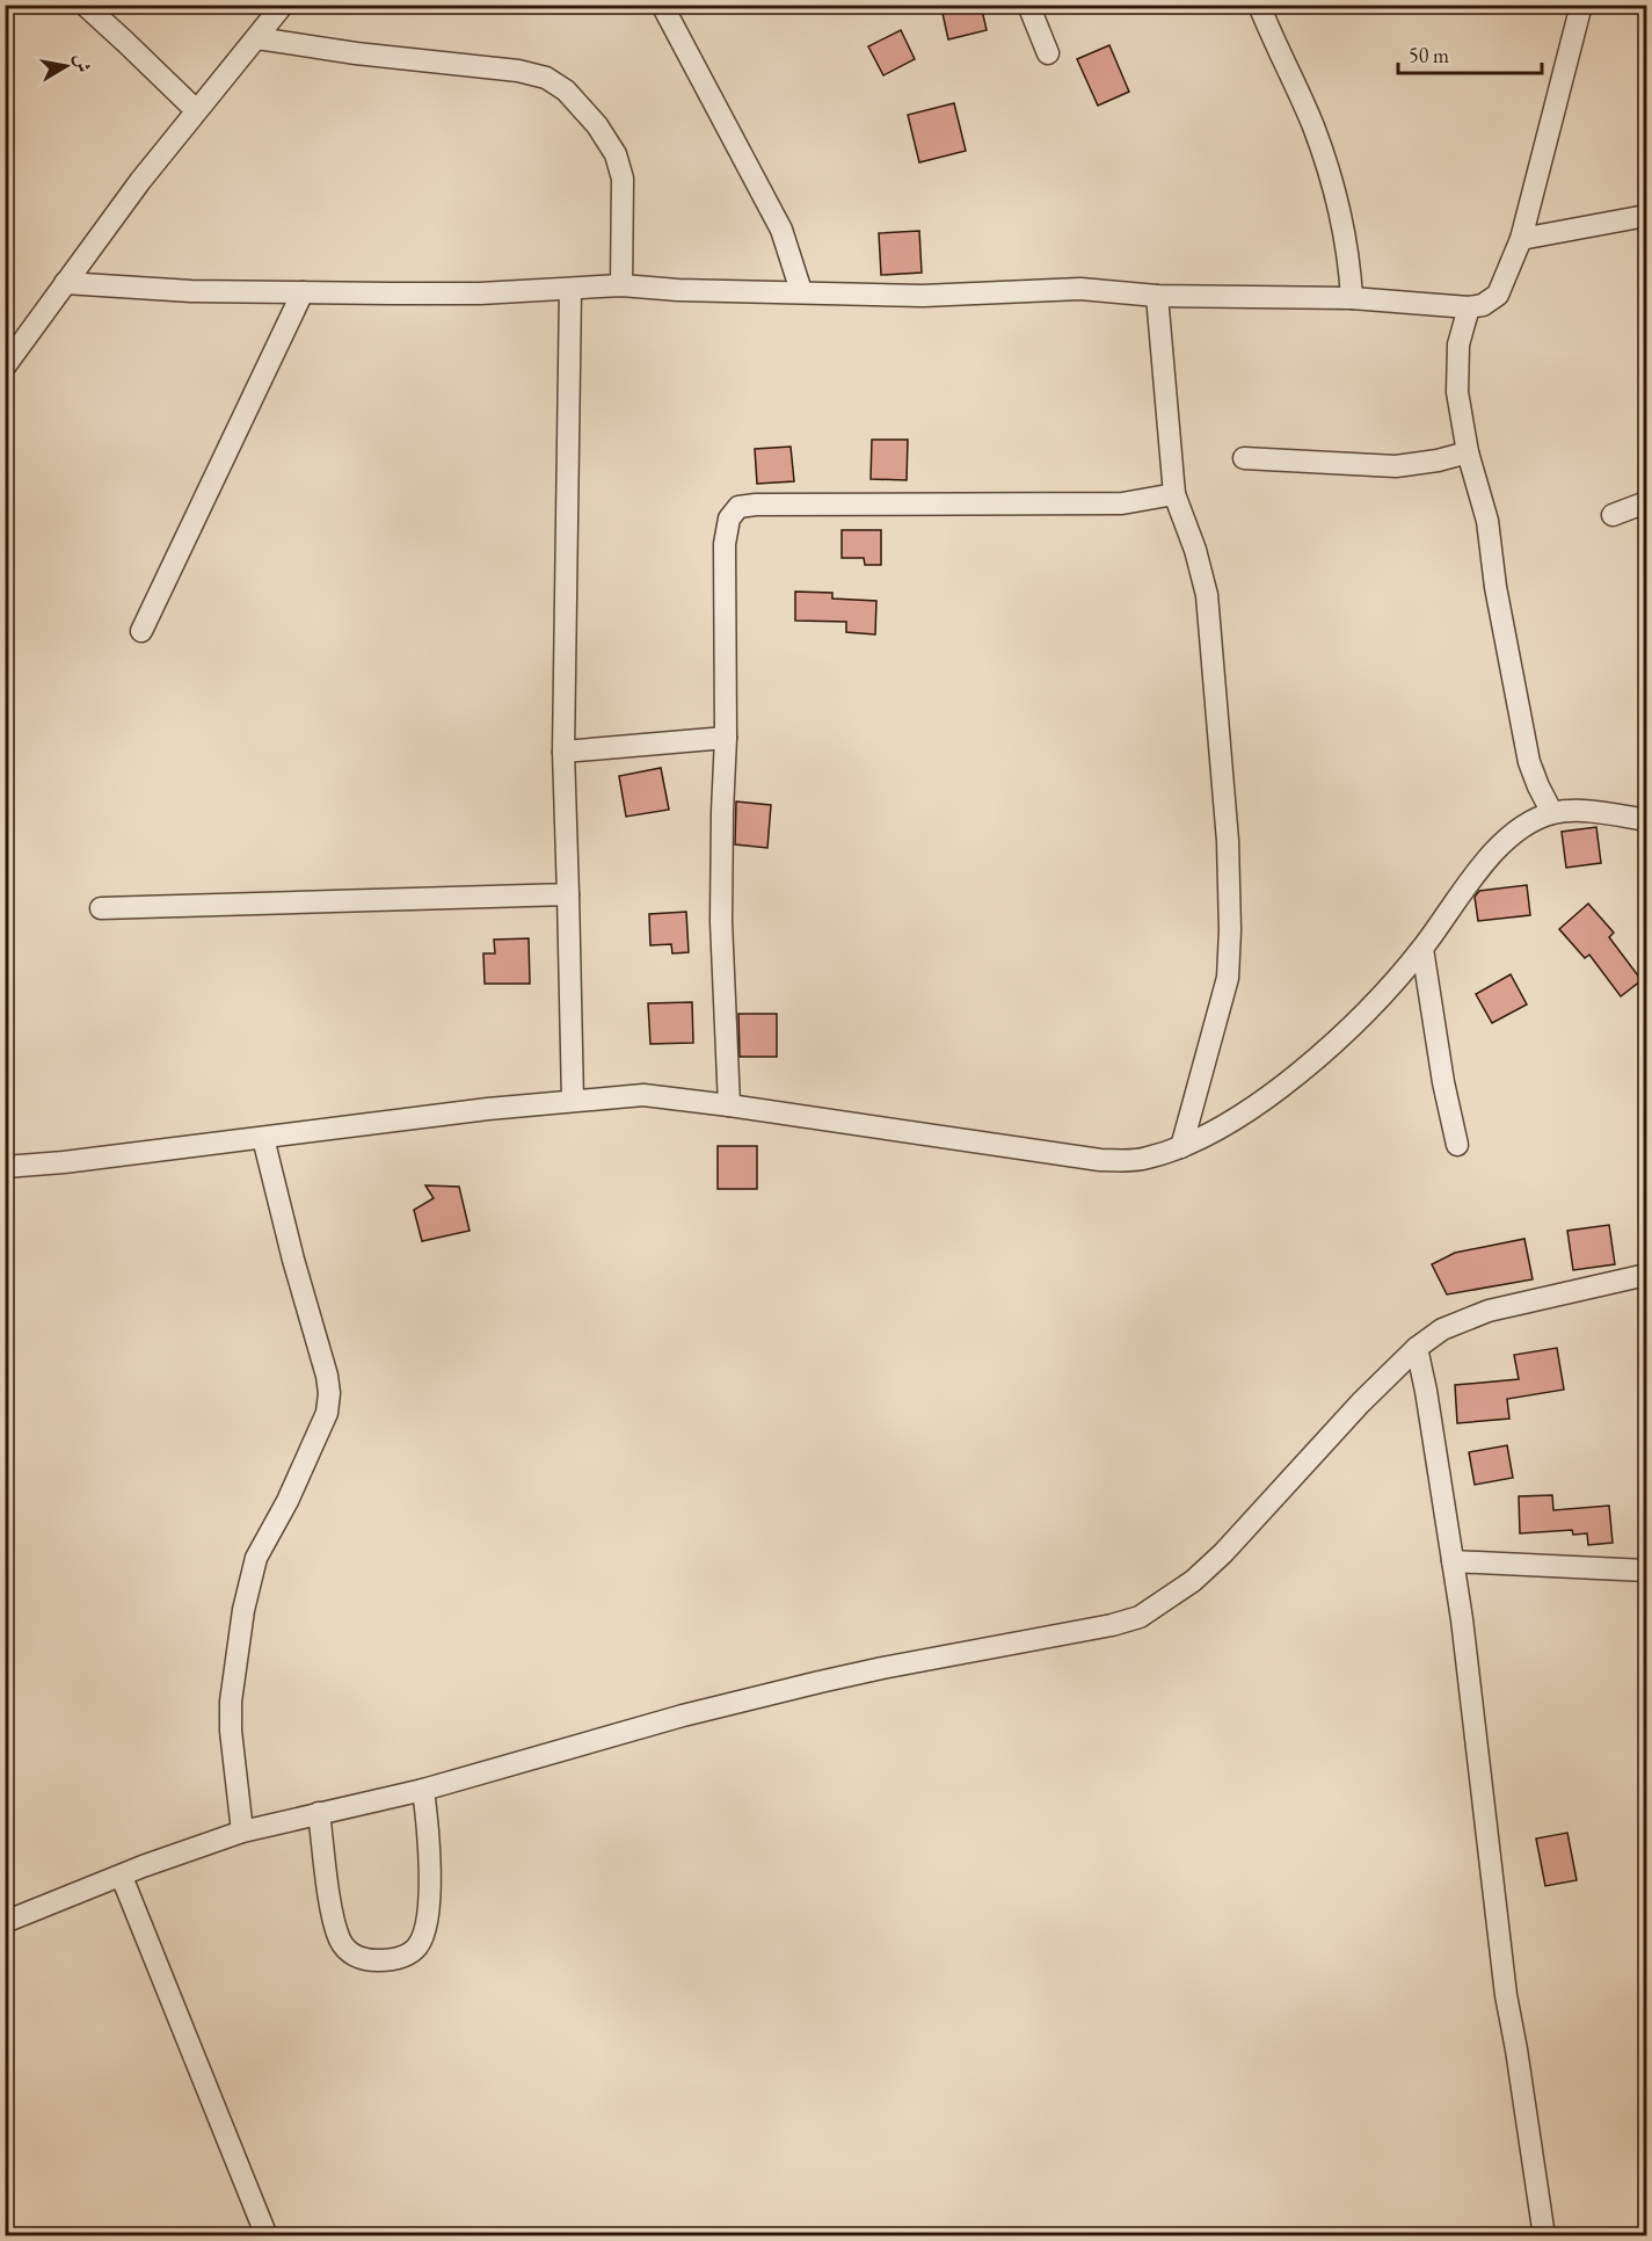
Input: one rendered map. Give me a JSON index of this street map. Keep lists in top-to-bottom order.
{
  "scale_bar": "50 m",
  "north": "right"
}
